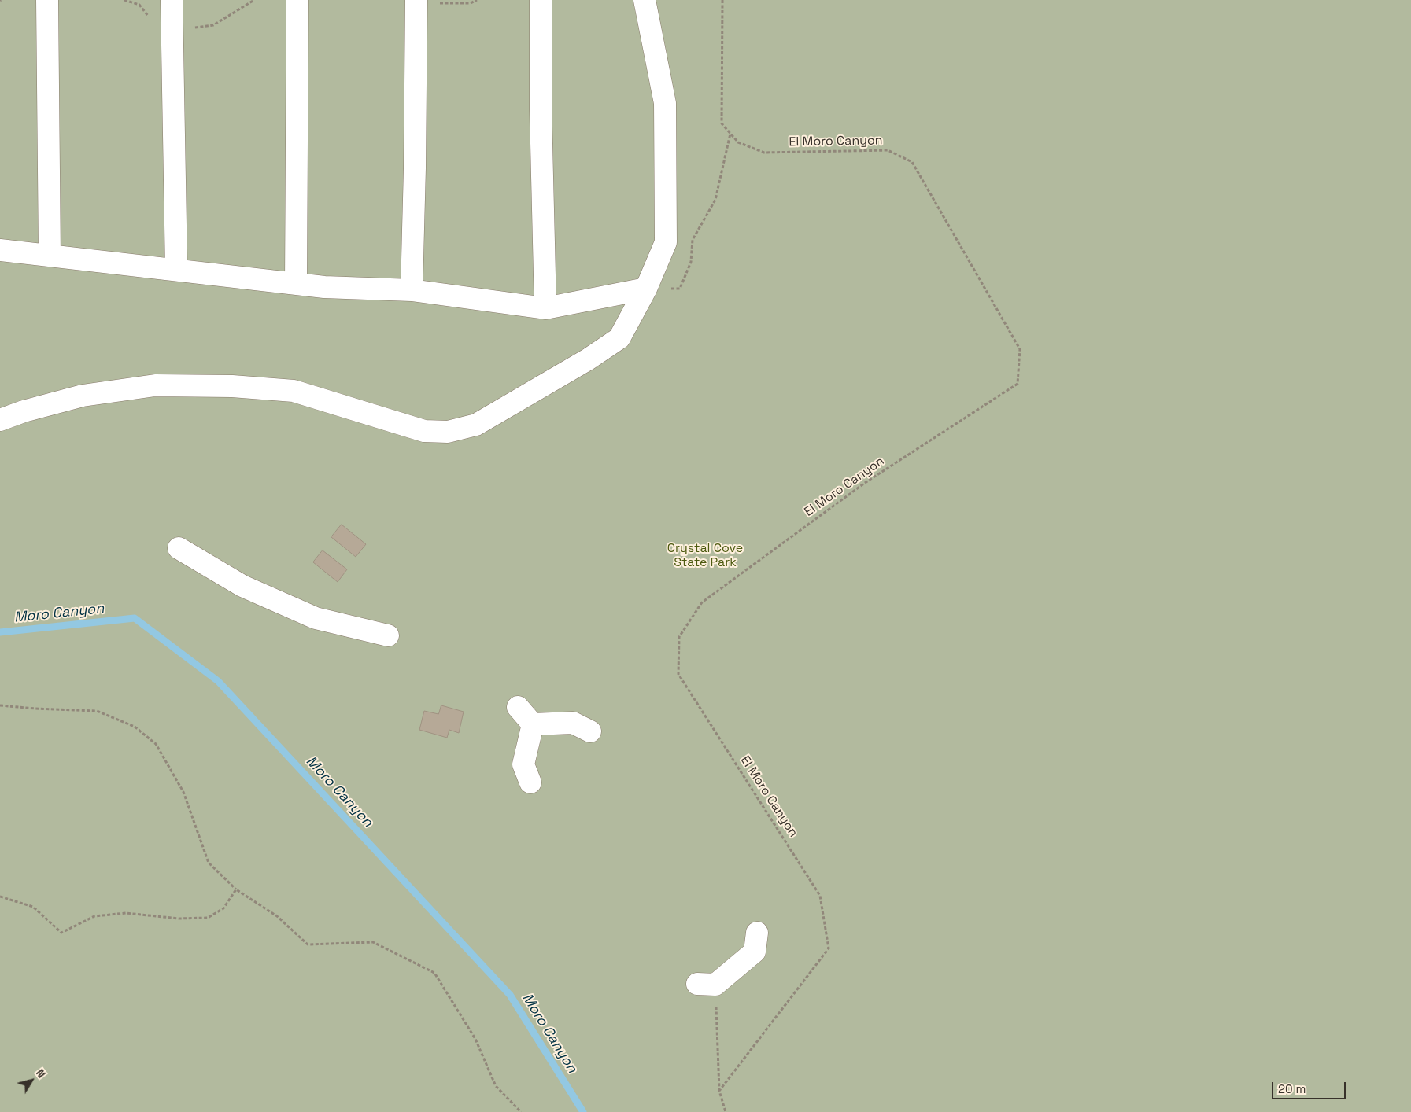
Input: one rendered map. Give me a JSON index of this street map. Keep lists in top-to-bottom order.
{
  "streets": {
    "path": ["El Moro Canyon"]
  },
  "water": ["Moro Canyon"],
  "parks": ["Crystal Cove State Park"],
  "scale_bar": "20 m",
  "north": "top right"
}
